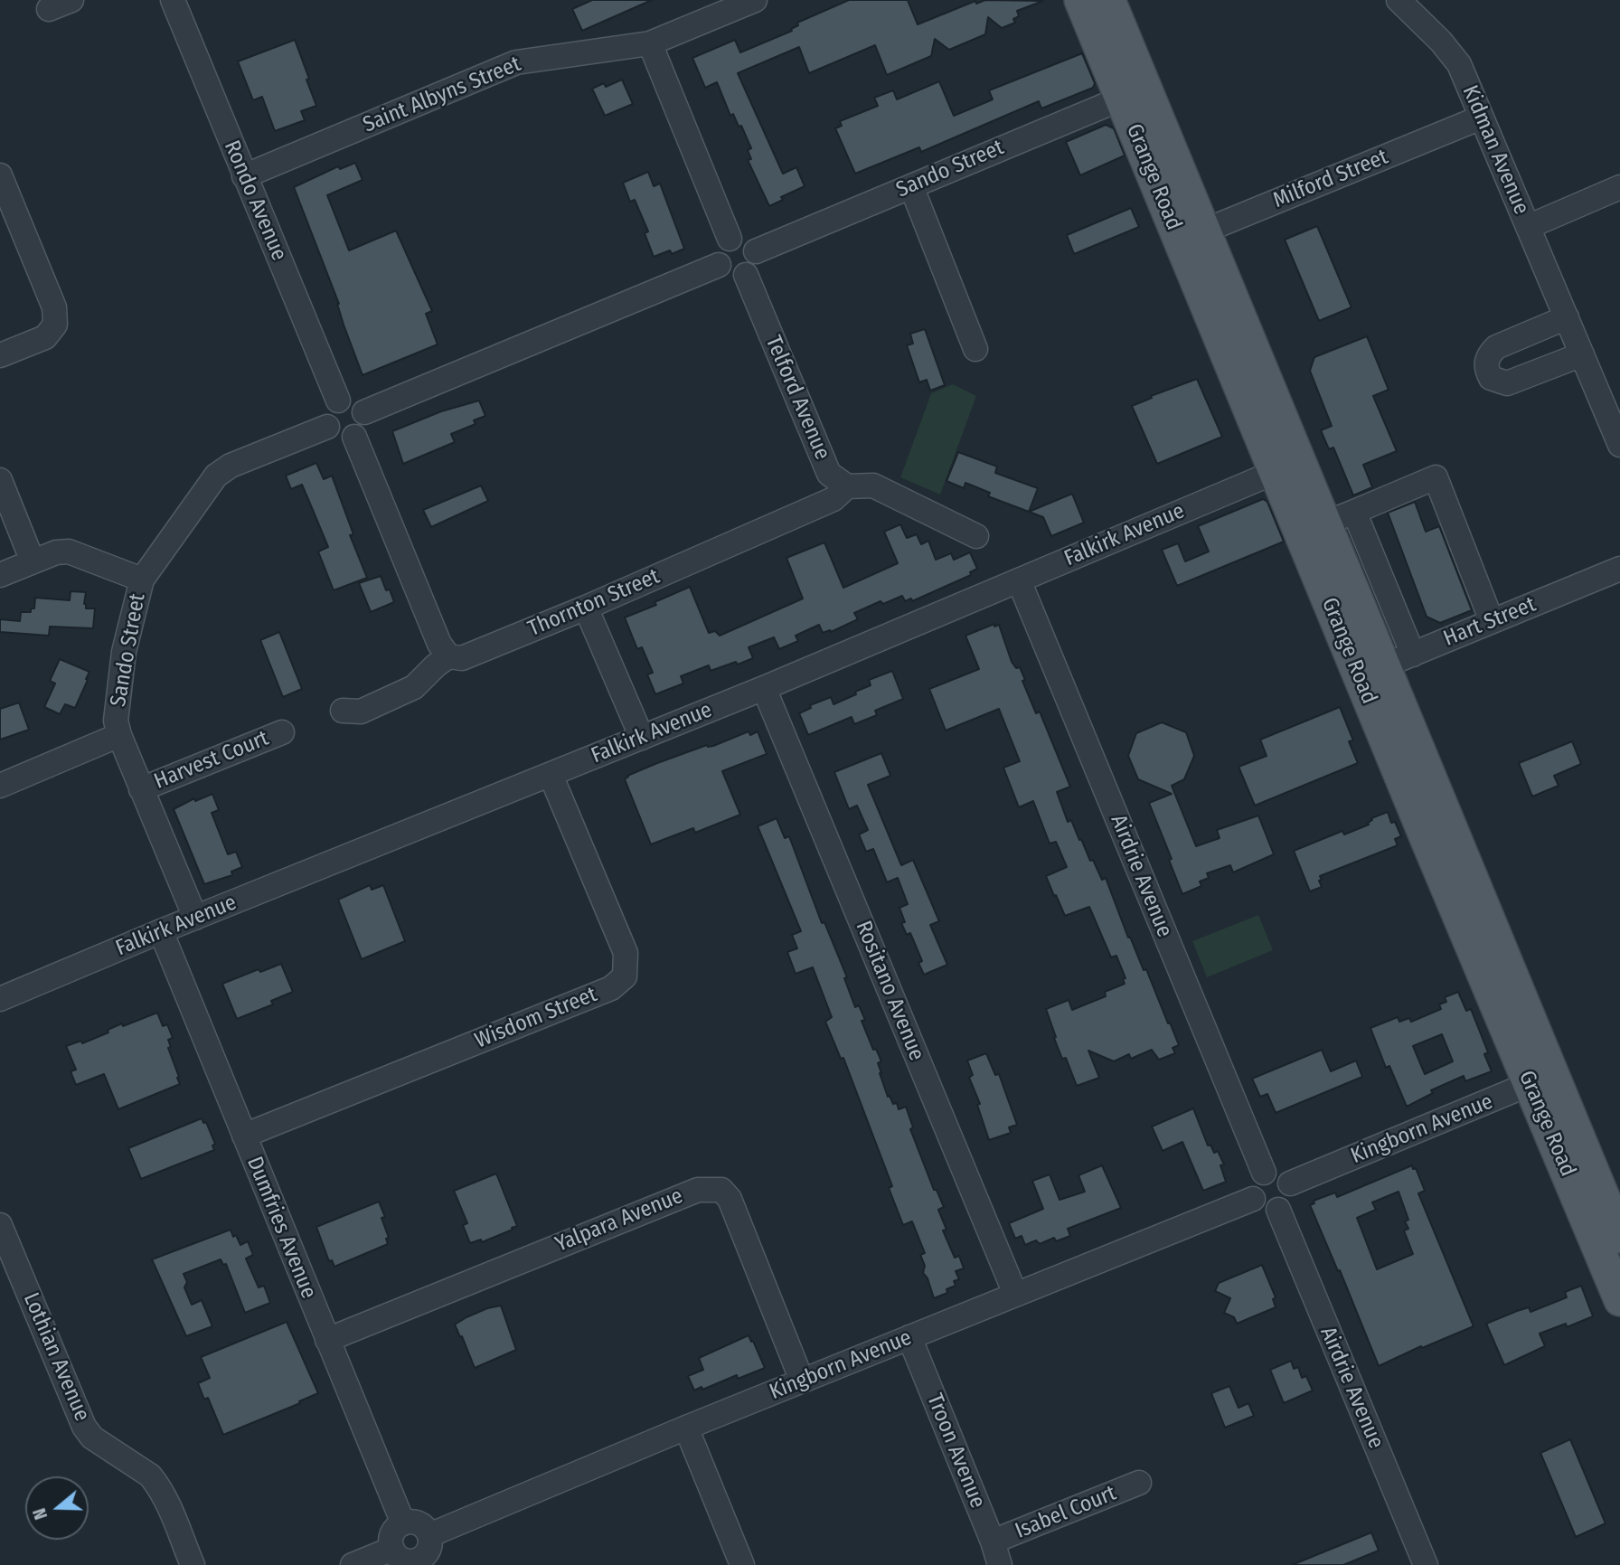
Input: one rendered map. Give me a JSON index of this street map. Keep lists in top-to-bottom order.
{
  "streets": {
    "main road": ["Grange Road"],
    "street": [
      "Saint Albyns Street",
      "Kidman Avenue",
      "Sando Street",
      "Milford Street",
      "Rondo Avenue",
      "Telford Avenue",
      "Falkirk Avenue",
      "Thornton Street",
      "Hart Street",
      "Harvest Court",
      "Airdrie Avenue",
      "Rositano Avenue",
      "Wisdom Street",
      "Kingborn Avenue",
      "Yalpara Avenue",
      "Dumfries Avenue",
      "Lothian Avenue",
      "Troon Avenue",
      "Isabel Court"
    ]
  },
  "crossings": [
    ["Saint Albyns Street", "Rondo Avenue"],
    ["Kidman Avenue", "Milford Street"],
    ["Sando Street", "Grange Road"],
    ["Sando Street", "Rondo Avenue"],
    ["Sando Street", "Telford Avenue"],
    ["Sando Street", "Falkirk Avenue"],
    ["Sando Street", "Harvest Court"],
    ["Grange Road", "Milford Street"],
    ["Grange Road", "Falkirk Avenue"],
    ["Grange Road", "Hart Street"],
    ["Grange Road", "Kingborn Avenue"],
    ["Telford Avenue", "Thornton Street"],
    ["Falkirk Avenue", "Airdrie Avenue"],
    ["Falkirk Avenue", "Rositano Avenue"],
    ["Falkirk Avenue", "Wisdom Street"],
    ["Falkirk Avenue", "Dumfries Avenue"],
    ["Airdrie Avenue", "Kingborn Avenue"],
    ["Rositano Avenue", "Kingborn Avenue"],
    ["Wisdom Street", "Dumfries Avenue"],
    ["Kingborn Avenue", "Yalpara Avenue"],
    ["Kingborn Avenue", "Dumfries Avenue"],
    ["Kingborn Avenue", "Troon Avenue"],
    ["Yalpara Avenue", "Dumfries Avenue"],
    ["Troon Avenue", "Isabel Court"]
  ],
  "north": "left"
}
